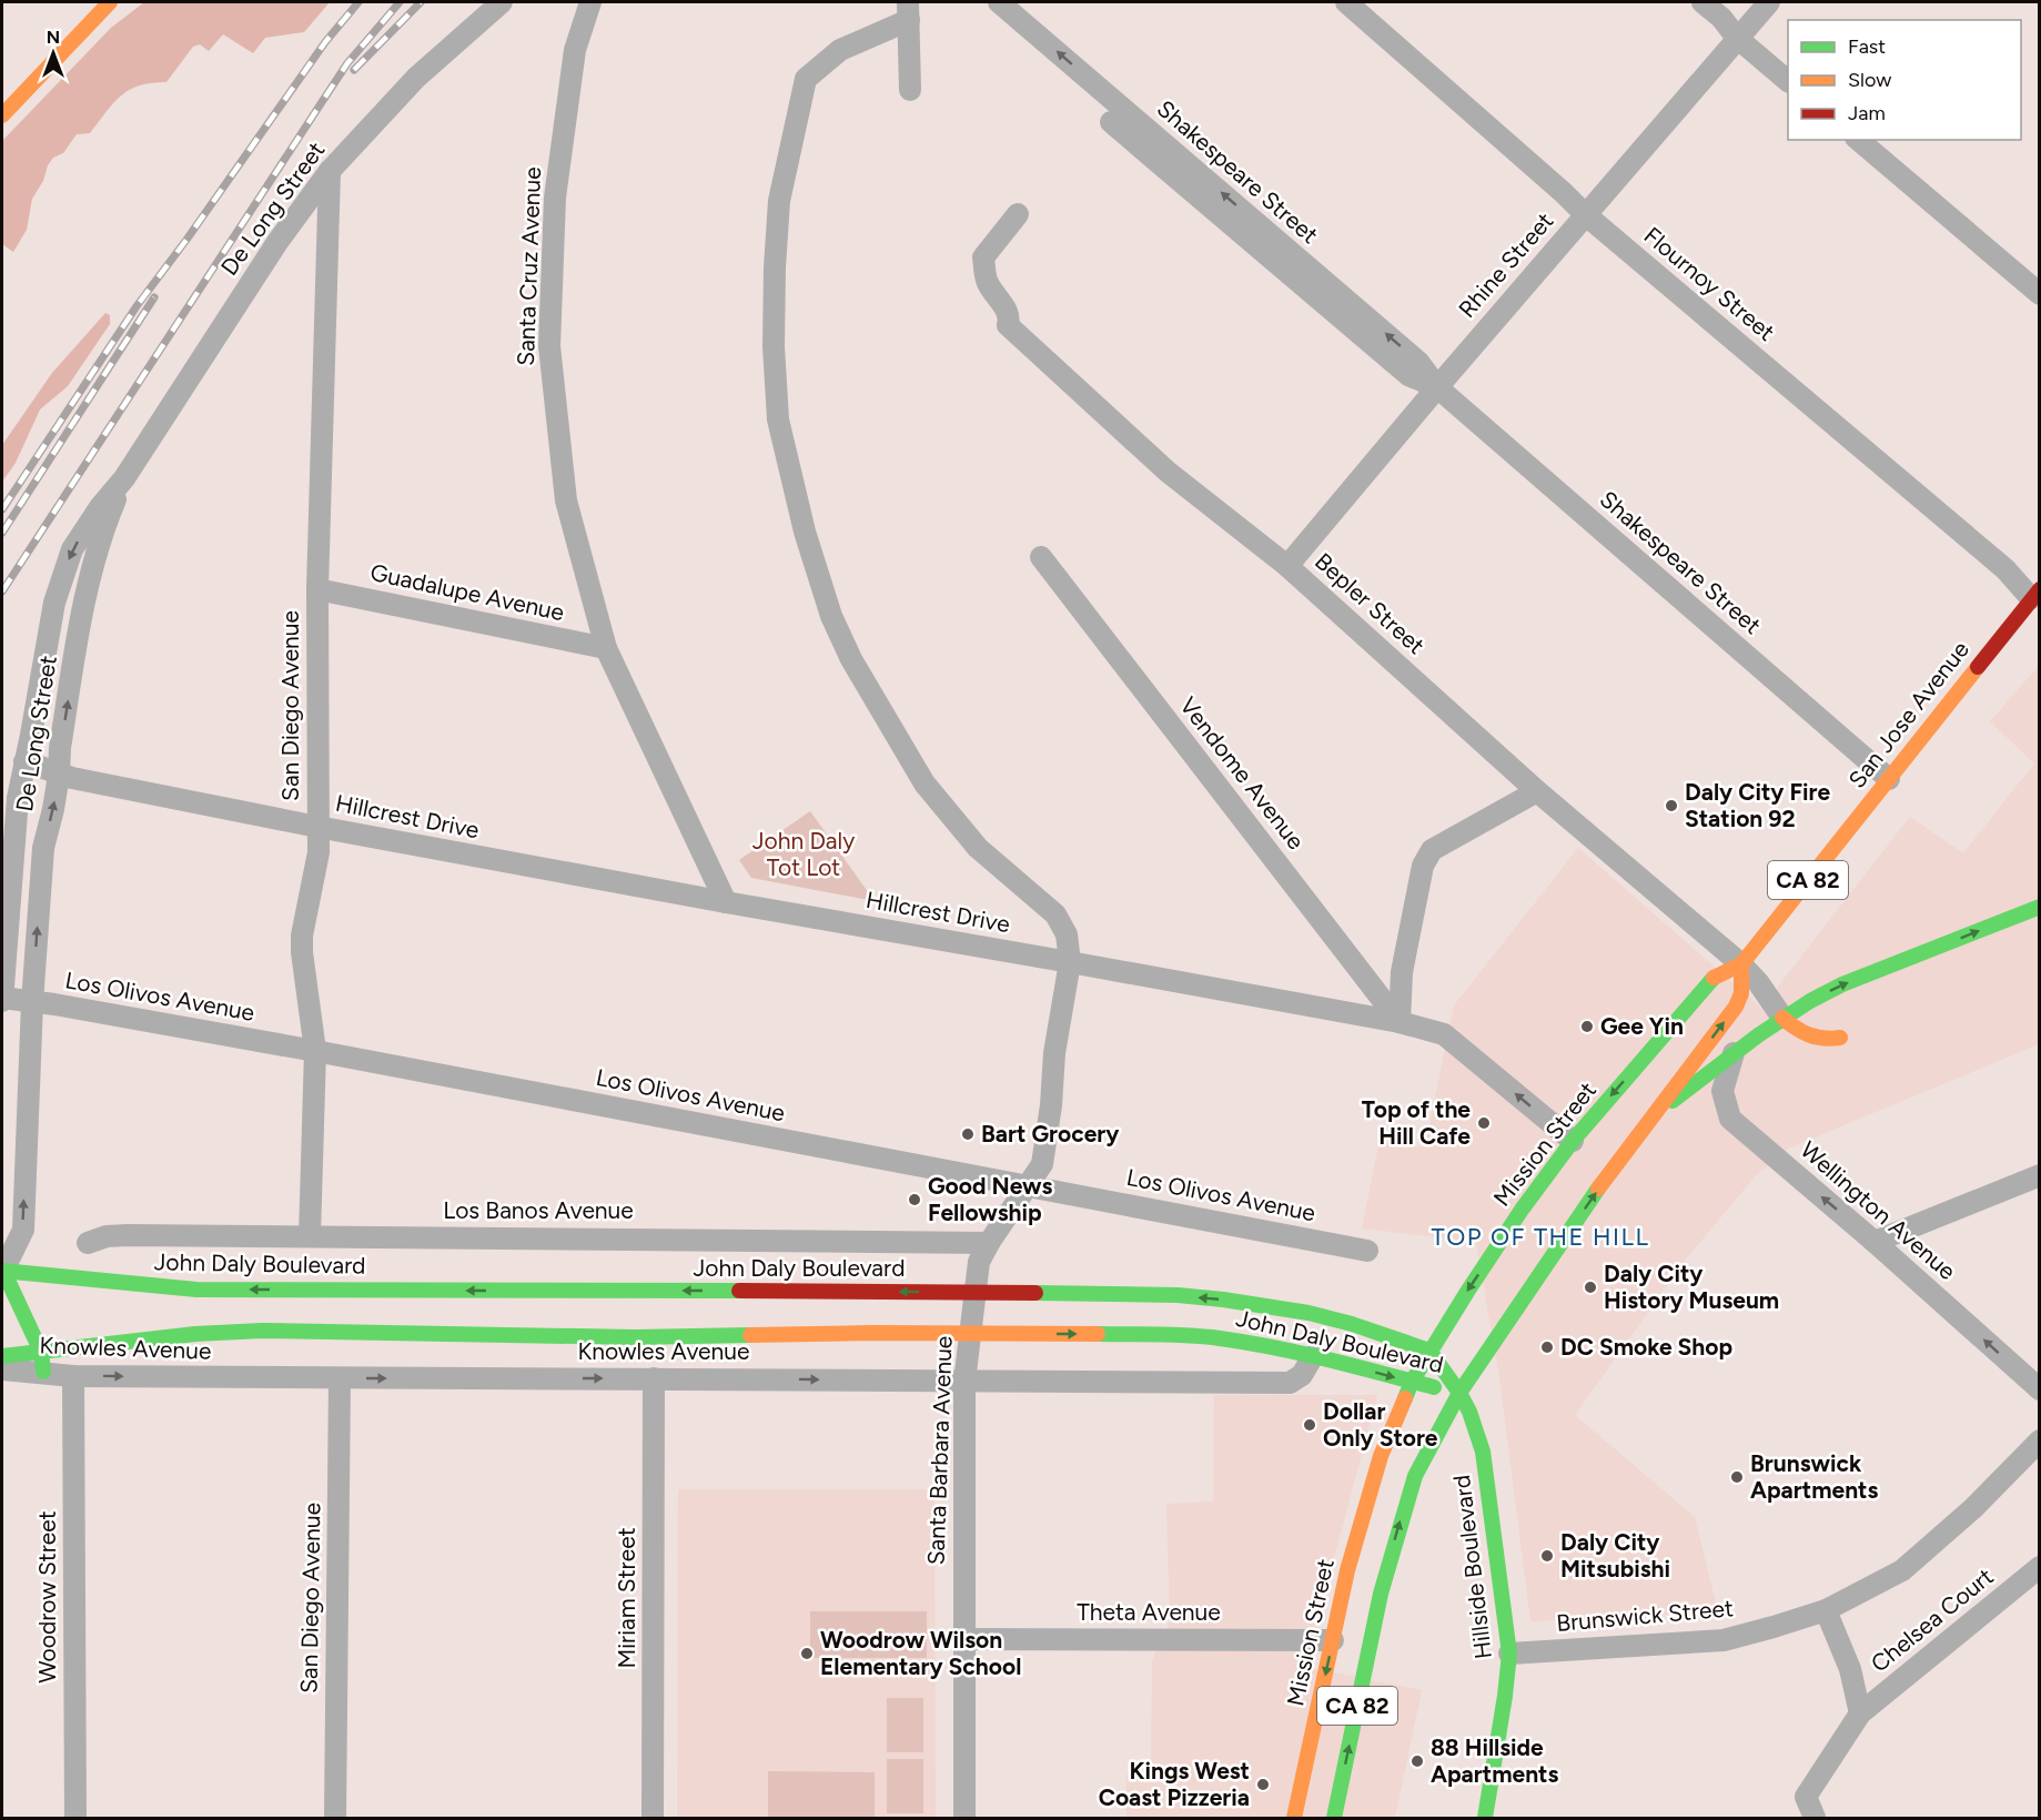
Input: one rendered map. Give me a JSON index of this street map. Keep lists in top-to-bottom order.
{
  "streets": {
    "main road": [
      "San Jose Avenue",
      "CA 82",
      "Mission Street",
      "John Daly Boulevard",
      "Hillside Boulevard"
    ],
    "street": [
      "Shakespeare Street",
      "De Long Street",
      "Rhine Street",
      "Santa Cruz Avenue",
      "Flournoy Street",
      "Guadalupe Avenue",
      "Bepler Street",
      "San Diego Avenue",
      "Vendome Avenue",
      "Hillcrest Drive",
      "Los Olivos Avenue",
      "Los Banos Avenue",
      "Wellington Avenue",
      "Knowles Avenue",
      "Santa Barbara Avenue",
      "Woodrow Street",
      "Miriam Street",
      "Theta Avenue",
      "Brunswick Street",
      "Chelsea Court"
    ]
  },
  "crossings": [
    ["Shakespeare Street", "Rhine Street"],
    ["Shakespeare Street", "San Jose Avenue"],
    ["De Long Street", "San Diego Avenue"],
    ["De Long Street", "Hillcrest Drive"],
    ["De Long Street", "Los Olivos Avenue"],
    ["De Long Street", "John Daly Boulevard"],
    ["Rhine Street", "Flournoy Street"],
    ["Rhine Street", "Bepler Street"],
    ["Santa Cruz Avenue", "Guadalupe Avenue"],
    ["Santa Cruz Avenue", "Hillcrest Drive"],
    ["Flournoy Street", "San Jose Avenue"],
    ["Guadalupe Avenue", "San Diego Avenue"],
    ["Bepler Street", "San Jose Avenue"],
    ["Bepler Street", "CA 82"],
    ["Bepler Street", "Mission Street"],
    ["San Diego Avenue", "Hillcrest Drive"],
    ["San Diego Avenue", "Los Olivos Avenue"],
    ["San Diego Avenue", "Los Banos Avenue"],
    ["San Diego Avenue", "Knowles Avenue"],
    ["San Jose Avenue", "CA 82"],
    ["San Jose Avenue", "Mission Street"],
    ["Vendome Avenue", "Hillcrest Drive"],
    ["Hillcrest Drive", "Mission Street"],
    ["Hillcrest Drive", "Santa Barbara Avenue"],
    ["CA 82", "Mission Street"],
    ["CA 82", "John Daly Boulevard"],
    ["CA 82", "Hillside Boulevard"],
    ["Los Olivos Avenue", "Santa Barbara Avenue"],
    ["Mission Street", "John Daly Boulevard"],
    ["Mission Street", "Theta Avenue"],
    ["Los Banos Avenue", "Santa Barbara Avenue"],
    ["John Daly Boulevard", "Knowles Avenue"],
    ["John Daly Boulevard", "Santa Barbara Avenue"],
    ["John Daly Boulevard", "Hillside Boulevard"],
    ["Knowles Avenue", "Santa Barbara Avenue"],
    ["Knowles Avenue", "Woodrow Street"],
    ["Knowles Avenue", "Miriam Street"],
    ["Santa Barbara Avenue", "Theta Avenue"],
    ["Hillside Boulevard", "Brunswick Street"],
    ["Brunswick Street", "Chelsea Court"]
  ],
  "one_way": ["Wellington Avenue", "Knowles Avenue"],
  "districts": ["TOP OF THE HILL"],
  "parks": ["John Daly Tot Lot"],
  "places": [
    "Daly City Fire Station 92",
    "Gee Yin",
    "Top of the Hill Cafe",
    "Bart Grocery",
    "Good News Fellowship",
    "Daly City History Museum",
    "DC Smoke Shop",
    "Dollar Only Store",
    "Brunswick Apartments",
    "Daly City Mitsubishi",
    "Woodrow Wilson Elementary School",
    "88 Hillside Apartments",
    "Kings West Coast Pizzeria"
  ],
  "legend": ["Fast", "Slow", "Jam"],
  "north": "top"
}
